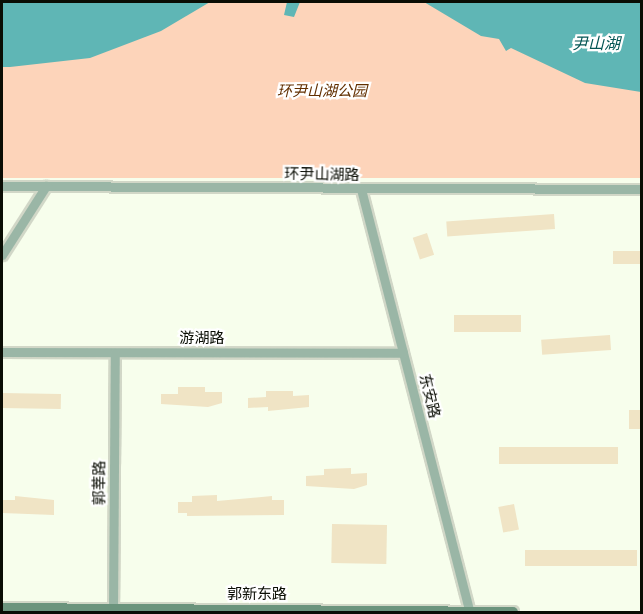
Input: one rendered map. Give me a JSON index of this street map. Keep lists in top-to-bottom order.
{
  "streets": {
    "main road": ["郭新东路"],
    "street": [
      "环尹山湖路",
      "游湖路",
      "东安路",
      "郭莘路"
    ]
  },
  "crossings": [
    ["环尹山湖路", "东安路"],
    ["游湖路", "东安路"],
    ["游湖路", "郭莘路"],
    ["东安路", "郭新东路"],
    ["郭莘路", "郭新东路"]
  ],
  "water": ["尹山湖"],
  "parks": ["环尹山湖公园"]
}
